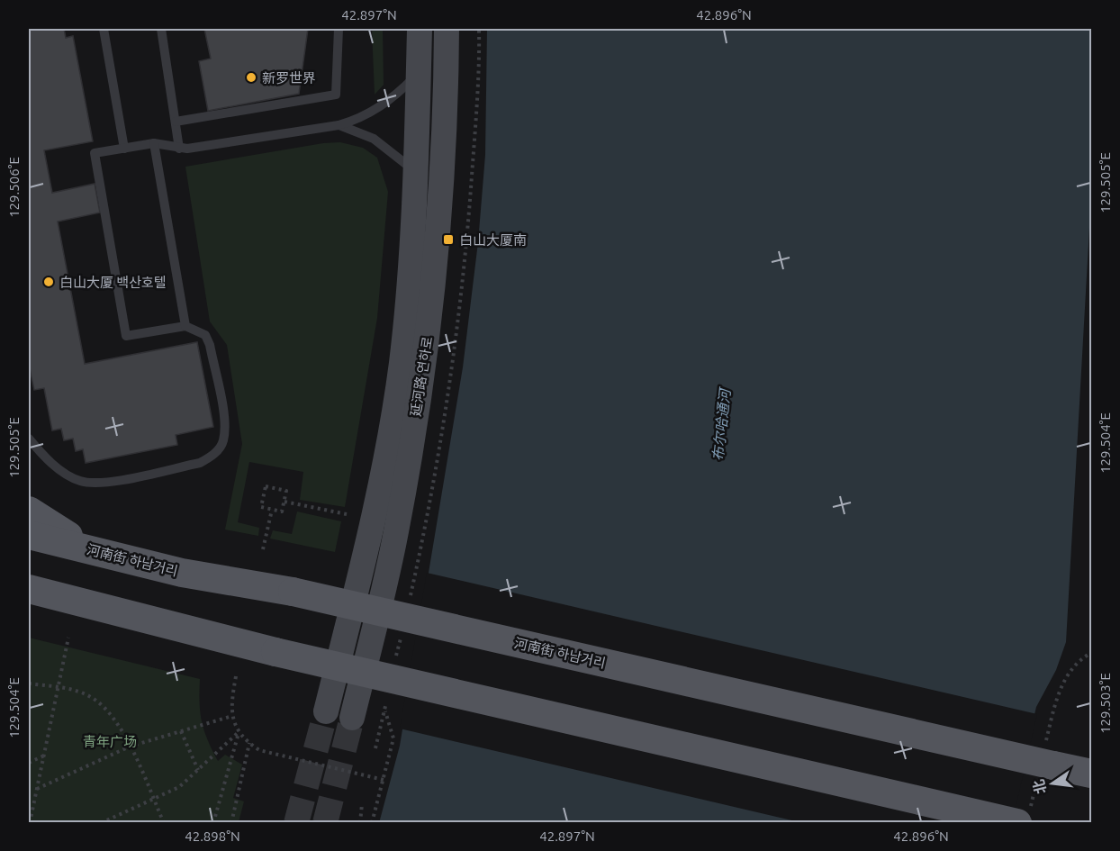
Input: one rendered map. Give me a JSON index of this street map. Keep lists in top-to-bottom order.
{
  "streets": {
    "main road": ["延河路 연하로", "河南街 하남거리"]
  },
  "water": ["布尔哈通河"],
  "parks": ["青年广场"],
  "places": {
    "other": ["新罗世界", "白山大厦 백산호텔"],
    "transit": ["白山大厦南"]
  },
  "north": "left",
  "coordinates": [
    "42.897°N",
    "42.896°N",
    "129.505°E",
    "129.506°E",
    "129.504°E",
    "129.503°E",
    "42.898°N"
  ]
}
